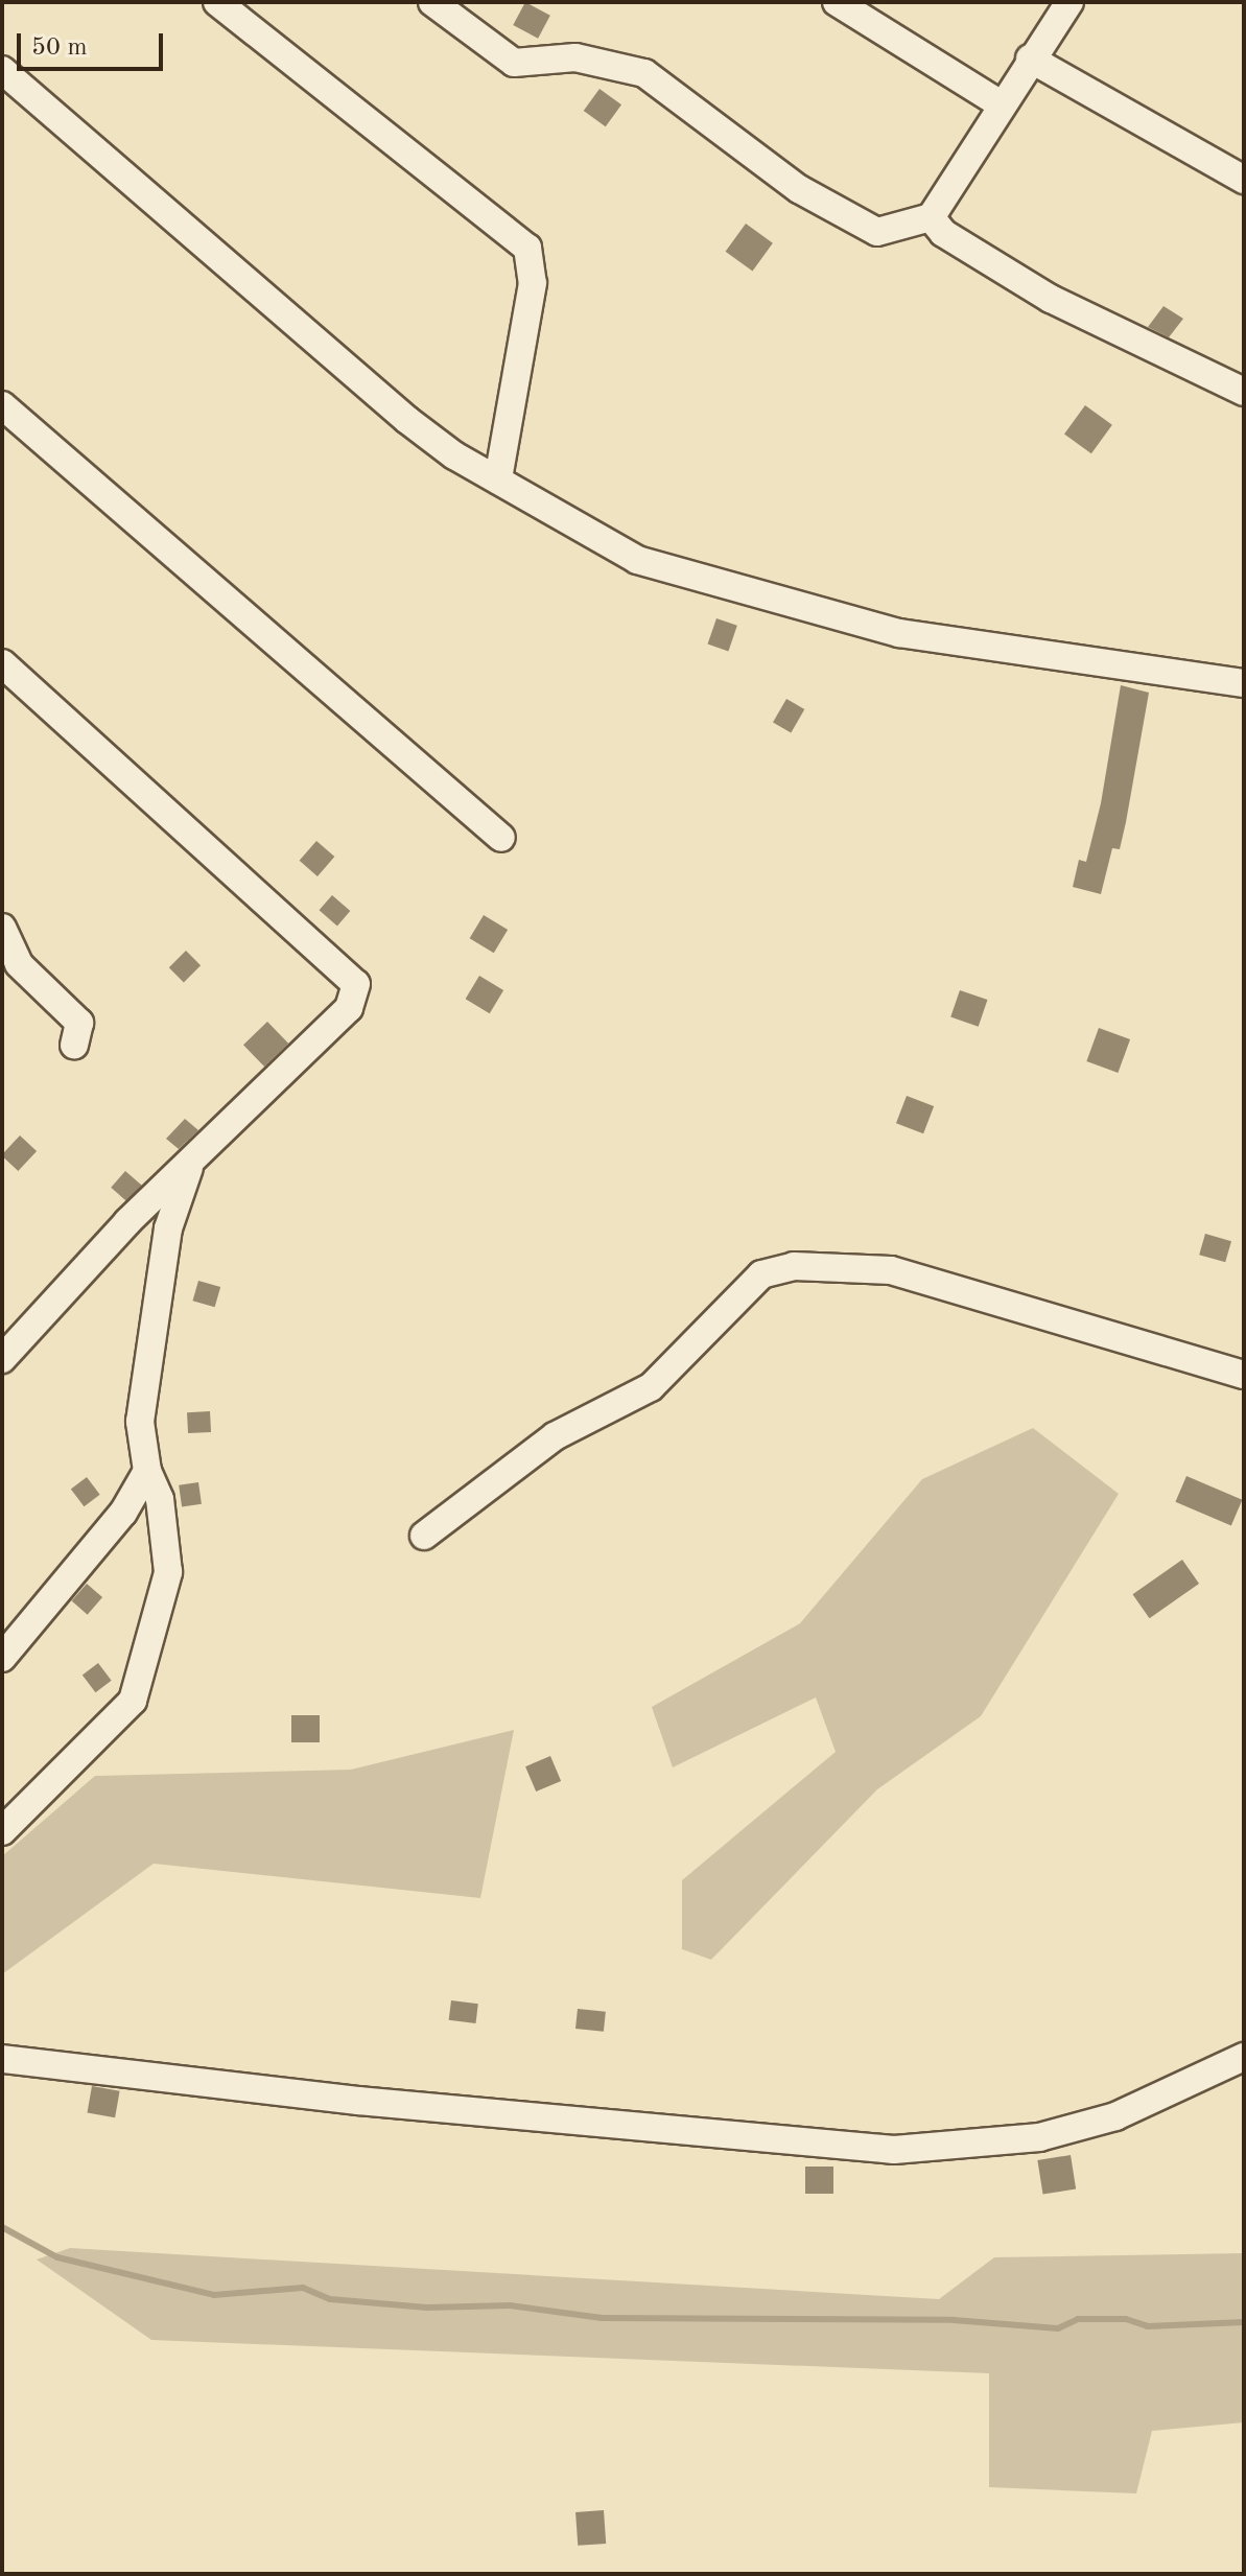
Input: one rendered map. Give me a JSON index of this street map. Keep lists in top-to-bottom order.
{
  "scale_bar": "50 m"
}
